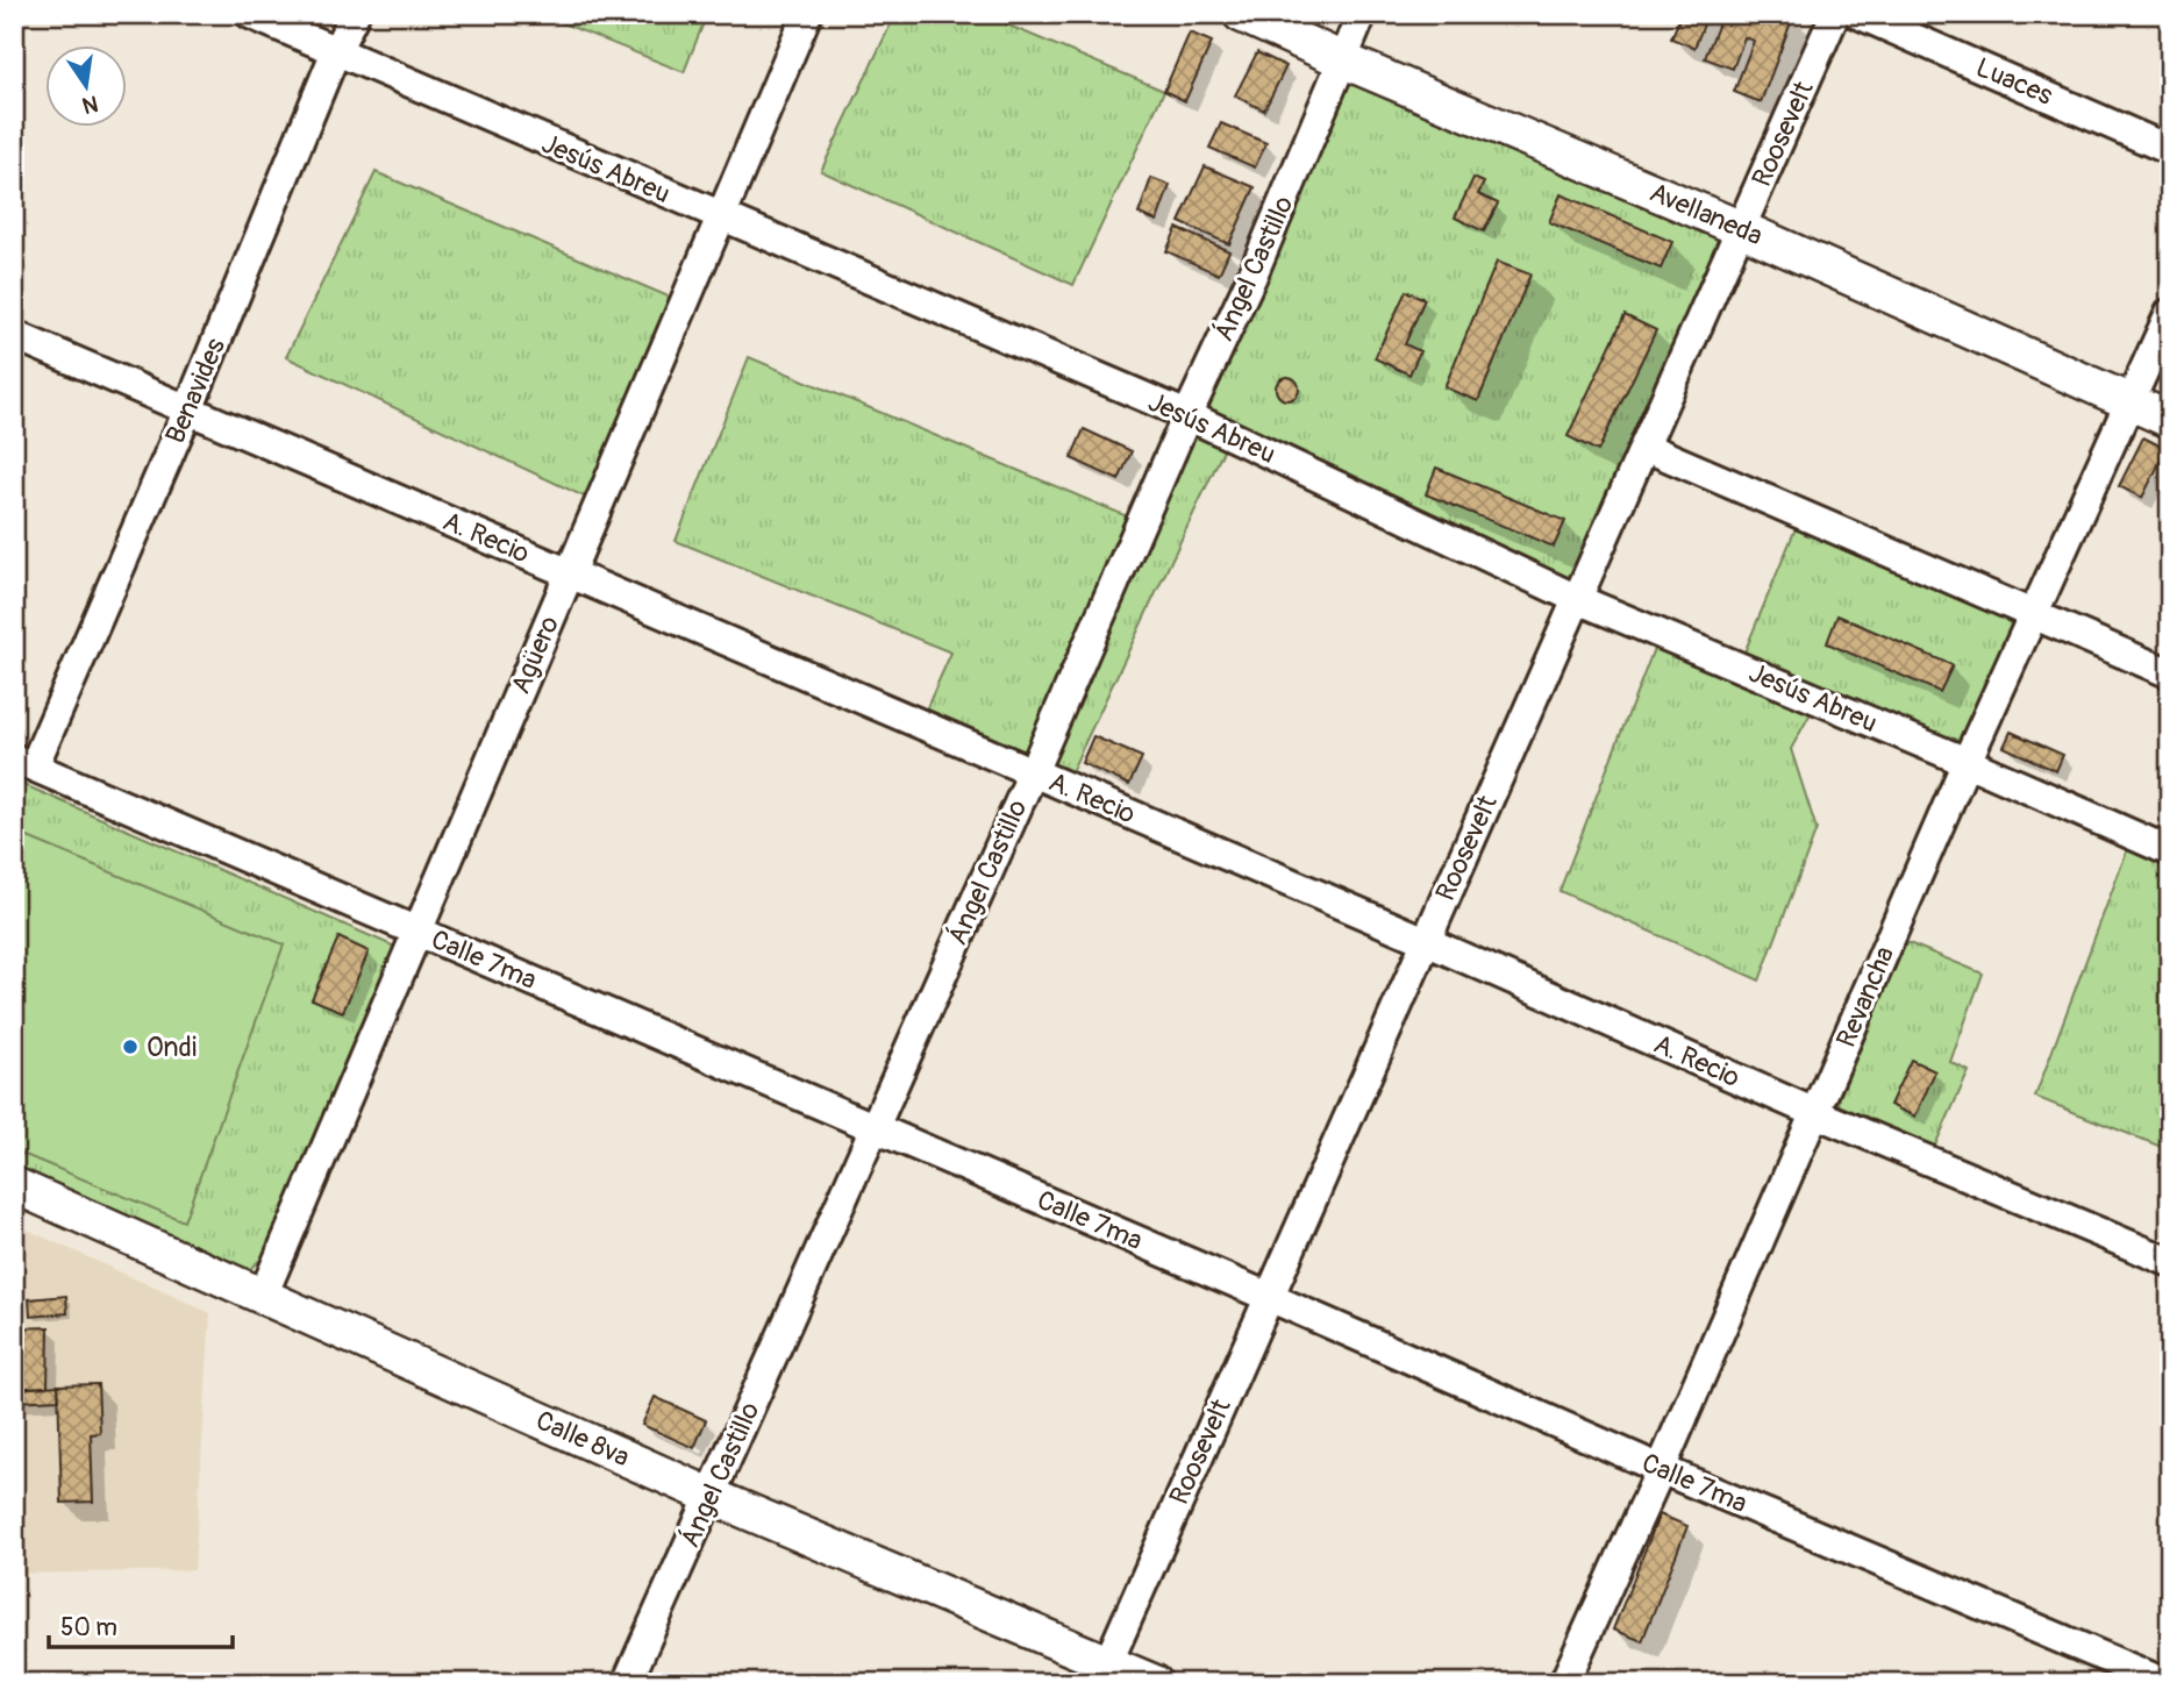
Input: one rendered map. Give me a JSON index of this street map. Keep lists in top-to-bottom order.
{
  "streets": {
    "street": [
      "Luaces",
      "Roosevelt",
      "Jesús Abreu",
      "Avellaneda",
      "Ángel Castillo",
      "Benavides",
      "A. Recio",
      "Agüero",
      "Calle 7ma",
      "Revancha",
      "Calle 8va"
    ]
  },
  "crossings": [
    ["Roosevelt", "Jesús Abreu"],
    ["Roosevelt", "Avellaneda"],
    ["Roosevelt", "A. Recio"],
    ["Roosevelt", "Calle 7ma"],
    ["Roosevelt", "Calle 8va"],
    ["Jesús Abreu", "Ángel Castillo"],
    ["Jesús Abreu", "Benavides"],
    ["Jesús Abreu", "Agüero"],
    ["Jesús Abreu", "Revancha"],
    ["Avellaneda", "Ángel Castillo"],
    ["Avellaneda", "Revancha"],
    ["Ángel Castillo", "A. Recio"],
    ["Ángel Castillo", "Calle 7ma"],
    ["Ángel Castillo", "Calle 8va"],
    ["Benavides", "A. Recio"],
    ["Benavides", "Calle 7ma"],
    ["A. Recio", "Agüero"],
    ["A. Recio", "Revancha"],
    ["Agüero", "Calle 7ma"],
    ["Agüero", "Calle 8va"],
    ["Calle 7ma", "Revancha"]
  ],
  "places": ["Ondi"],
  "scale_bar": "50 m",
  "north": "bottom"
}
